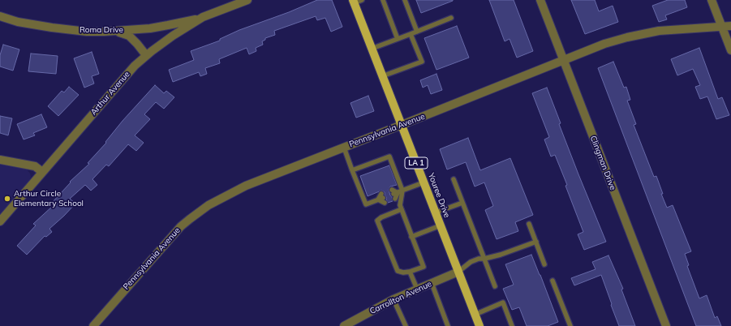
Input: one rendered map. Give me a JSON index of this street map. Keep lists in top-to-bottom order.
{
  "streets": {
    "main road": ["LA 1", "Youree Drive"],
    "street": [
      "Roma Drive",
      "Arthur Avenue",
      "Pennsylvania Avenue",
      "Clingman Drive",
      "Carrollton Avenue"
    ]
  },
  "crossings": [
    ["Roma Drive", "Arthur Avenue"],
    ["Pennsylvania Avenue", "Clingman Drive"],
    ["Pennsylvania Avenue", "Youree Drive"],
    ["Youree Drive", "Carrollton Avenue"]
  ],
  "places": ["Arthur Circle Elementary School"]
}
